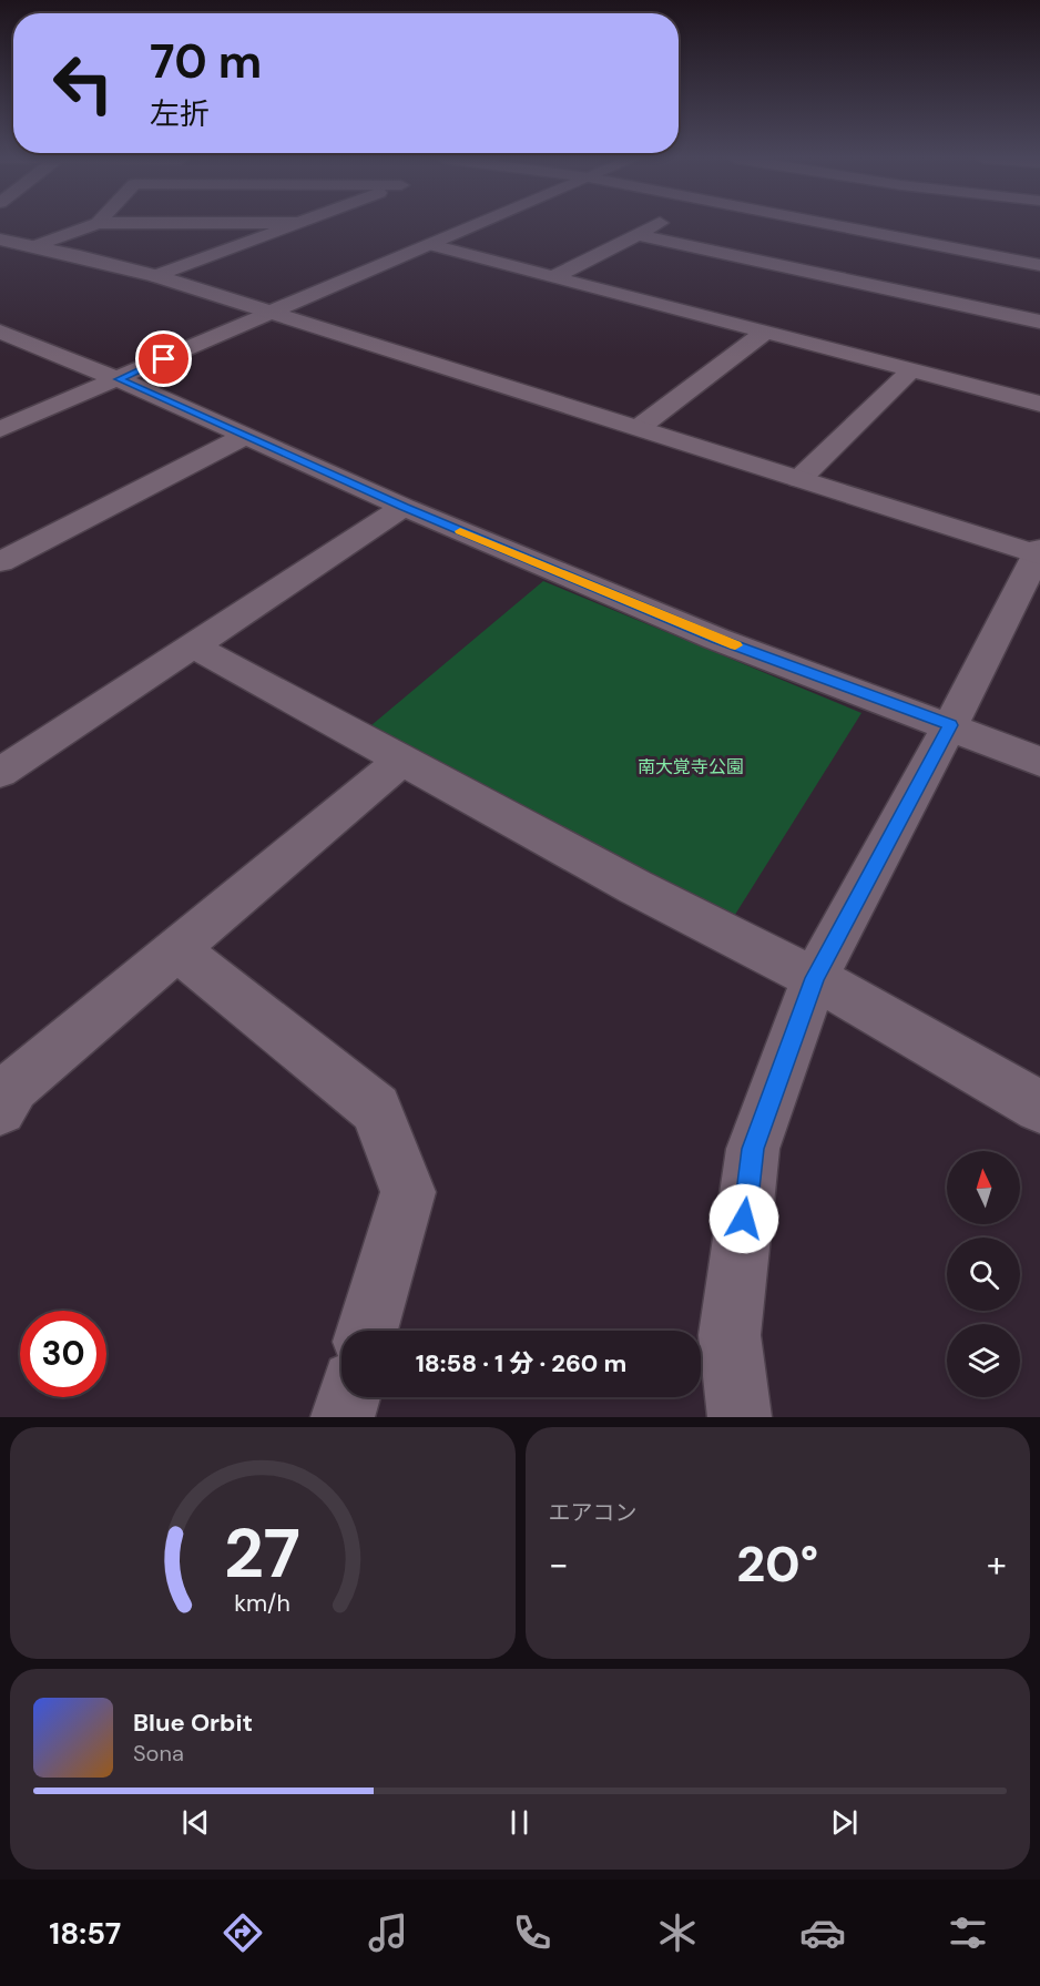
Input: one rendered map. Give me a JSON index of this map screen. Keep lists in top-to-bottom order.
{
  "parks": ["南大覚寺公園"],
  "north": "top",
  "page": {
    "turn": ["70 m", "左折"],
    "limit": "30",
    "trip": "18:58 · 1 分 · 260 m",
    "tile": "エアコン",
    "heat": ["−", "20°", "+"],
    "song": ["Blue Orbit", "Sona"],
    "tabs": "18:57",
    "gauge": ["27", "km/h"]
  }
}
